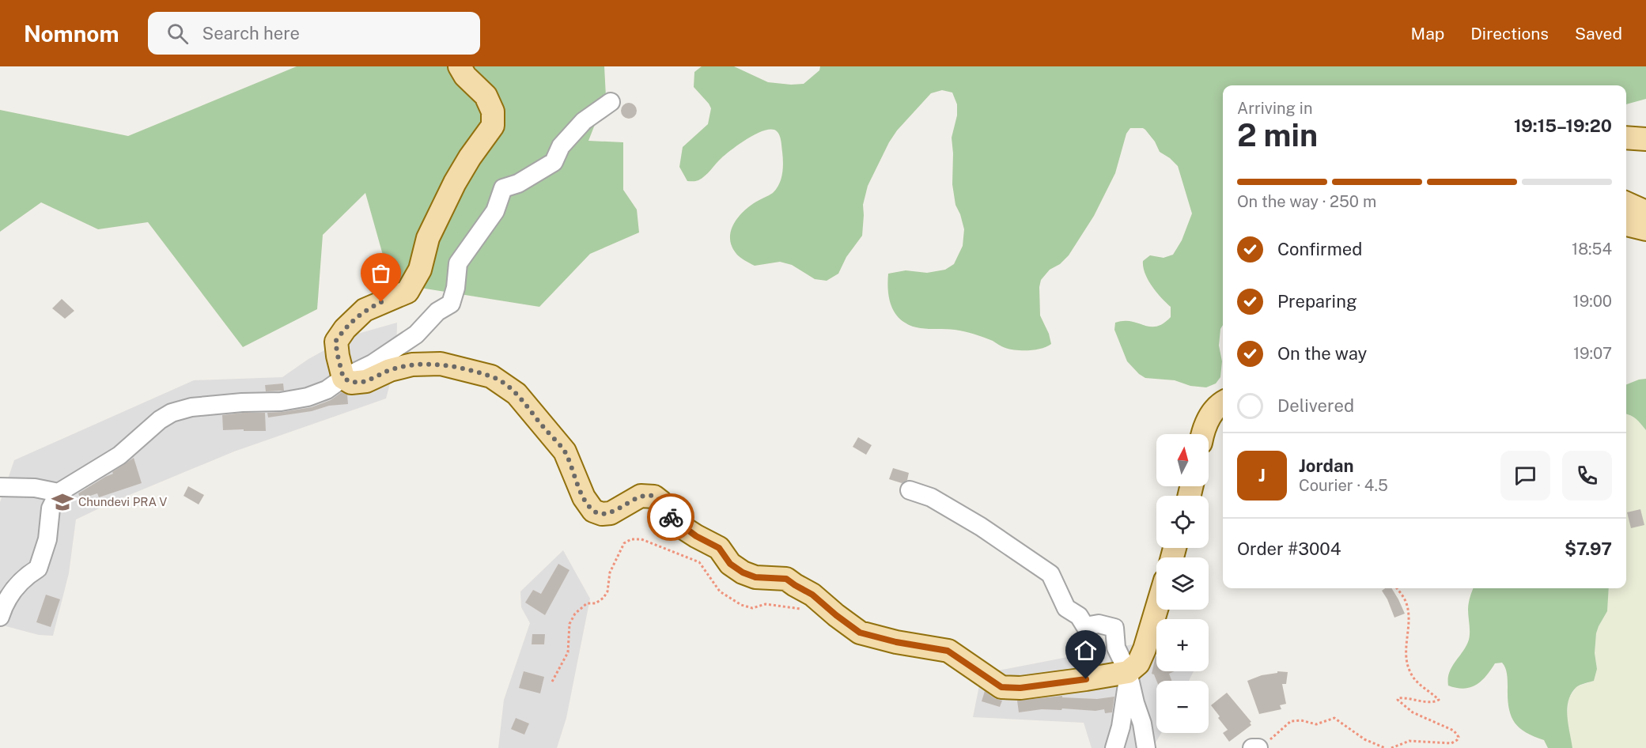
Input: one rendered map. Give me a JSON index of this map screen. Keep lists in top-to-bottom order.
{
  "places": {
    "school or university": ["Chundevi PRA V"]
  },
  "north": "top",
  "page": {
    "header": "Nomnom",
    "search": "Search here",
    "nav": ["Map", "Directions", "Saved"],
    "heading": ["2 min", "Arriving in", "19:15–19:20"],
    "panel": [
      "Jordan",
      "Courier · 4.5",
      "Order #3004",
      "$7.97"
    ],
    "bar": "On the way · 250 m",
    "list": [
      ["Confirmed", "18:54"],
      ["Preparing", "19:00"],
      ["On the way", "19:07"],
      "Delivered"
    ],
    "map_buttons": ["+", "−"],
    "round": "J"
  }
}
